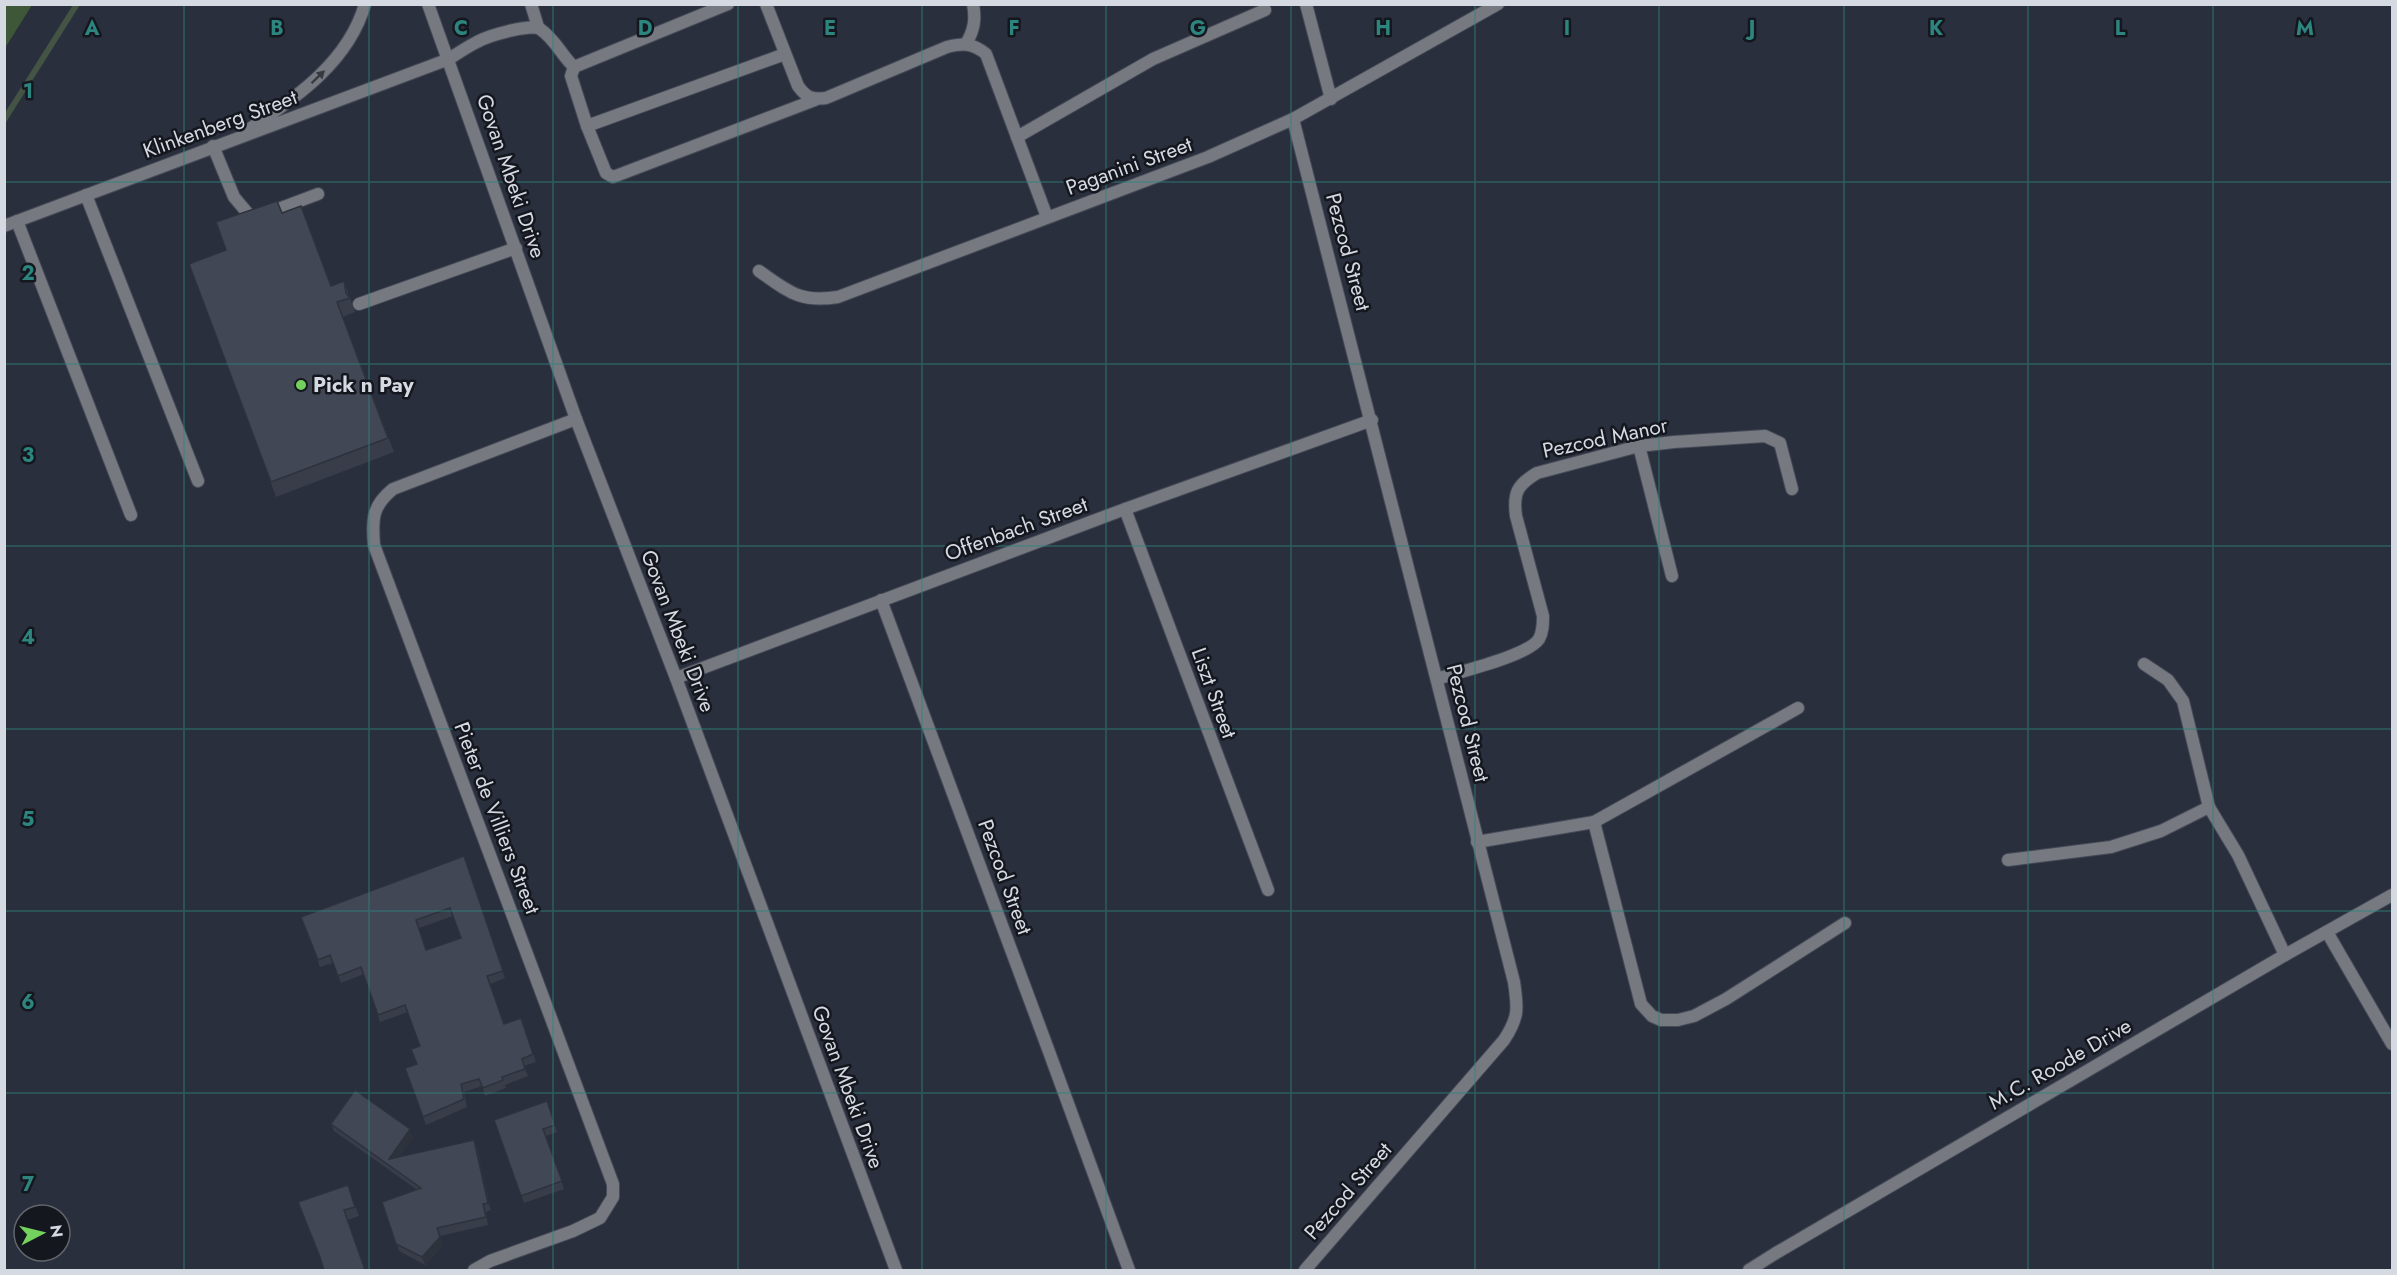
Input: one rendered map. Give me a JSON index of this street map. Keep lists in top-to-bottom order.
{
  "streets": {
    "street": [
      "Klinkenberg Street",
      "Paganini Street",
      "Govan Mbeki Drive",
      "Pezcod Street",
      "Pezcod Manor",
      "Offenbach Street",
      "Liszt Street",
      "Pieter de Villiers Street",
      "M.C. Roode Drive"
    ]
  },
  "crossings": [
    ["Klinkenberg Street", "Govan Mbeki Drive"],
    ["Paganini Street", "Pezcod Street"],
    ["Govan Mbeki Drive", "Offenbach Street"],
    ["Govan Mbeki Drive", "Pieter de Villiers Street"],
    ["Pezcod Street", "Pezcod Manor"],
    ["Pezcod Street", "Offenbach Street"],
    ["Offenbach Street", "Liszt Street"]
  ],
  "places": ["Pick n Pay"],
  "north": "right",
  "grid": {
    "columns": [
      "A",
      "B",
      "C",
      "D",
      "E",
      "F",
      "G",
      "H",
      "I",
      "J",
      "K",
      "L",
      "M"
    ],
    "rows": [
      "1",
      "2",
      "3",
      "4",
      "5",
      "6",
      "7"
    ]
  }
}
